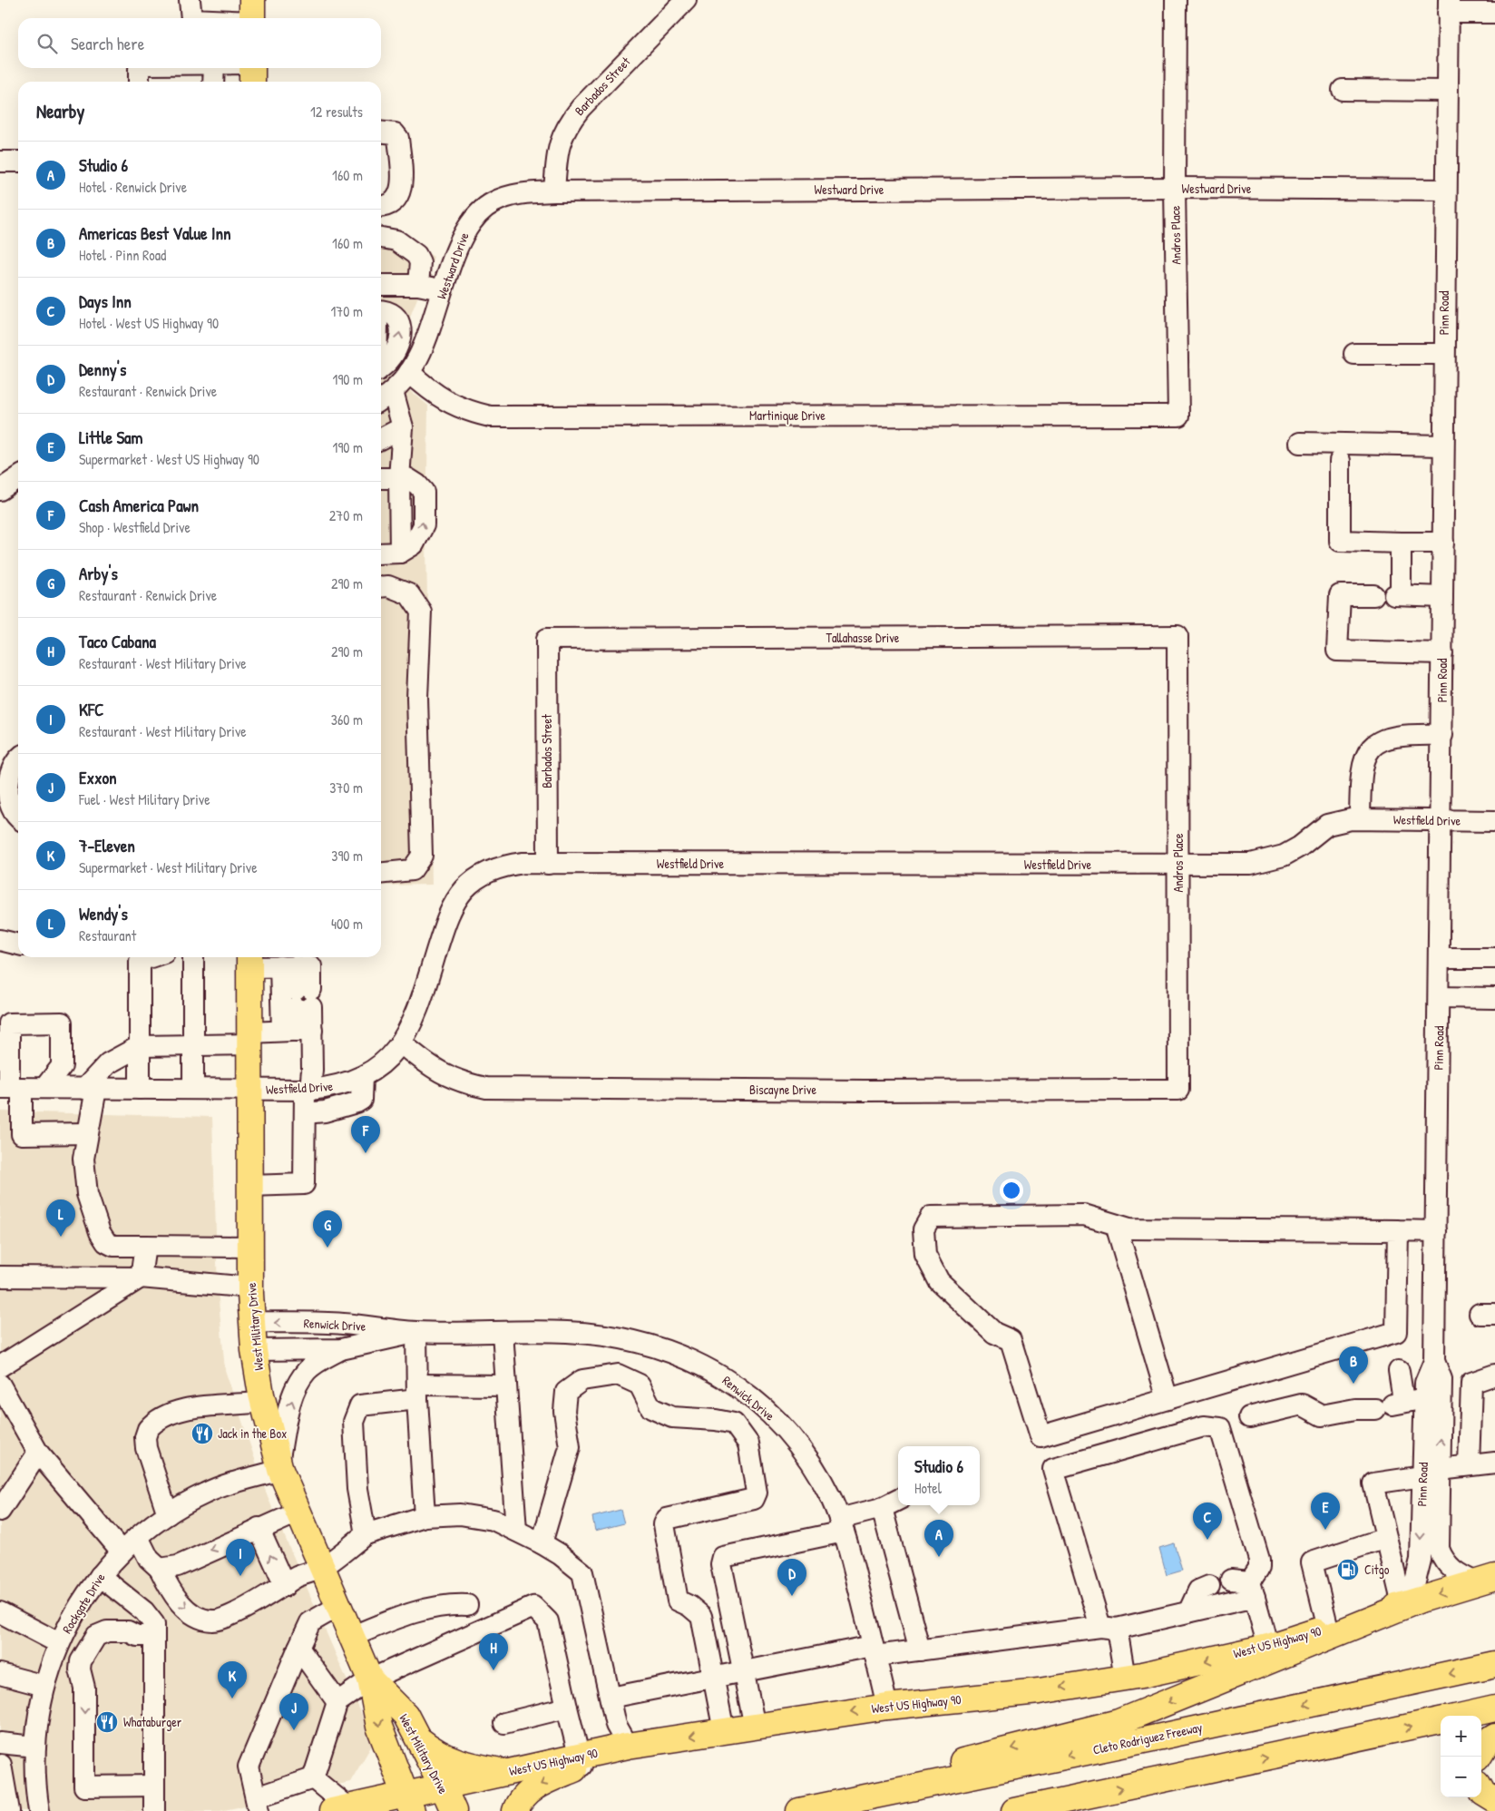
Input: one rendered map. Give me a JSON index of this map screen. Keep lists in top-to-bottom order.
{
  "streets": {
    "main road": ["West Military Drive", "West US Highway 90", "Cleto Rodriguez Freeway"],
    "street": [
      "Barbados Street",
      "Westward Drive",
      "Andros Place",
      "Pinn Road",
      "Martinique Drive",
      "Tallahasse Drive",
      "Westfield Drive",
      "Biscayne Drive",
      "Renwick Drive",
      "Rockgate Drive"
    ]
  },
  "crossings": [
    ["Barbados Street", "Westward Drive"],
    ["Barbados Street", "Tallahasse Drive"],
    ["Barbados Street", "Westfield Drive"],
    ["Westward Drive", "Andros Place"],
    ["Westward Drive", "Pinn Road"],
    ["Westward Drive", "Martinique Drive"],
    ["Andros Place", "Martinique Drive"],
    ["Andros Place", "Tallahasse Drive"],
    ["Andros Place", "Westfield Drive"],
    ["Andros Place", "Biscayne Drive"],
    ["Pinn Road", "Westfield Drive"],
    ["Westfield Drive", "Biscayne Drive"],
    ["Westfield Drive", "West Military Drive"],
    ["Renwick Drive", "West Military Drive"],
    ["Renwick Drive", "Rockgate Drive"],
    ["Renwick Drive", "West US Highway 90"],
    ["West Military Drive", "Rockgate Drive"],
    ["West Military Drive", "West US Highway 90"]
  ],
  "places": {
    "restaurant": ["Jack in the Box", "Whataburger"],
    "fuel station": ["Citgo"]
  },
  "page": {
    "search": "Search here",
    "heading": ["Nearby", "12 results"],
    "list": [
      {
        "mark": "A",
        "name": "Studio 6",
        "note": "Hotel · Renwick Drive",
        "value": "160 m"
      },
      {
        "mark": "B",
        "name": "Americas Best Value Inn",
        "note": "Hotel · Pinn Road",
        "value": "160 m"
      },
      {
        "mark": "C",
        "name": "Days Inn",
        "note": "Hotel · West US Highway 90",
        "value": "170 m"
      },
      {
        "mark": "D",
        "name": "Denny's",
        "note": "Restaurant · Renwick Drive",
        "value": "190 m"
      },
      {
        "mark": "E",
        "name": "Little Sam",
        "note": "Supermarket · West US Highway 90",
        "value": "190 m"
      },
      {
        "mark": "F",
        "name": "Cash America Pawn",
        "note": "Shop · Westfield Drive",
        "value": "270 m"
      },
      {
        "mark": "G",
        "name": "Arby's",
        "note": "Restaurant · Renwick Drive",
        "value": "290 m"
      },
      {
        "mark": "H",
        "name": "Taco Cabana",
        "note": "Restaurant · West Military Drive",
        "value": "290 m"
      },
      {
        "mark": "I",
        "name": "KFC",
        "note": "Restaurant · West Military Drive",
        "value": "360 m"
      },
      {
        "mark": "J",
        "name": "Exxon",
        "note": "Fuel · West Military Drive",
        "value": "370 m"
      },
      {
        "mark": "K",
        "name": "7-Eleven",
        "note": "Supermarket · West Military Drive",
        "value": "390 m"
      },
      {
        "mark": "L",
        "name": "Wendy's",
        "note": "Restaurant",
        "value": "400 m"
      }
    ],
    "pins": [
      "F",
      "L",
      "G",
      "B",
      "E",
      "C",
      "A",
      "I",
      "D",
      "H",
      "K",
      "J"
    ],
    "popup": ["Studio 6", "Hotel"],
    "map_buttons": ["+", "−"]
  }
}
